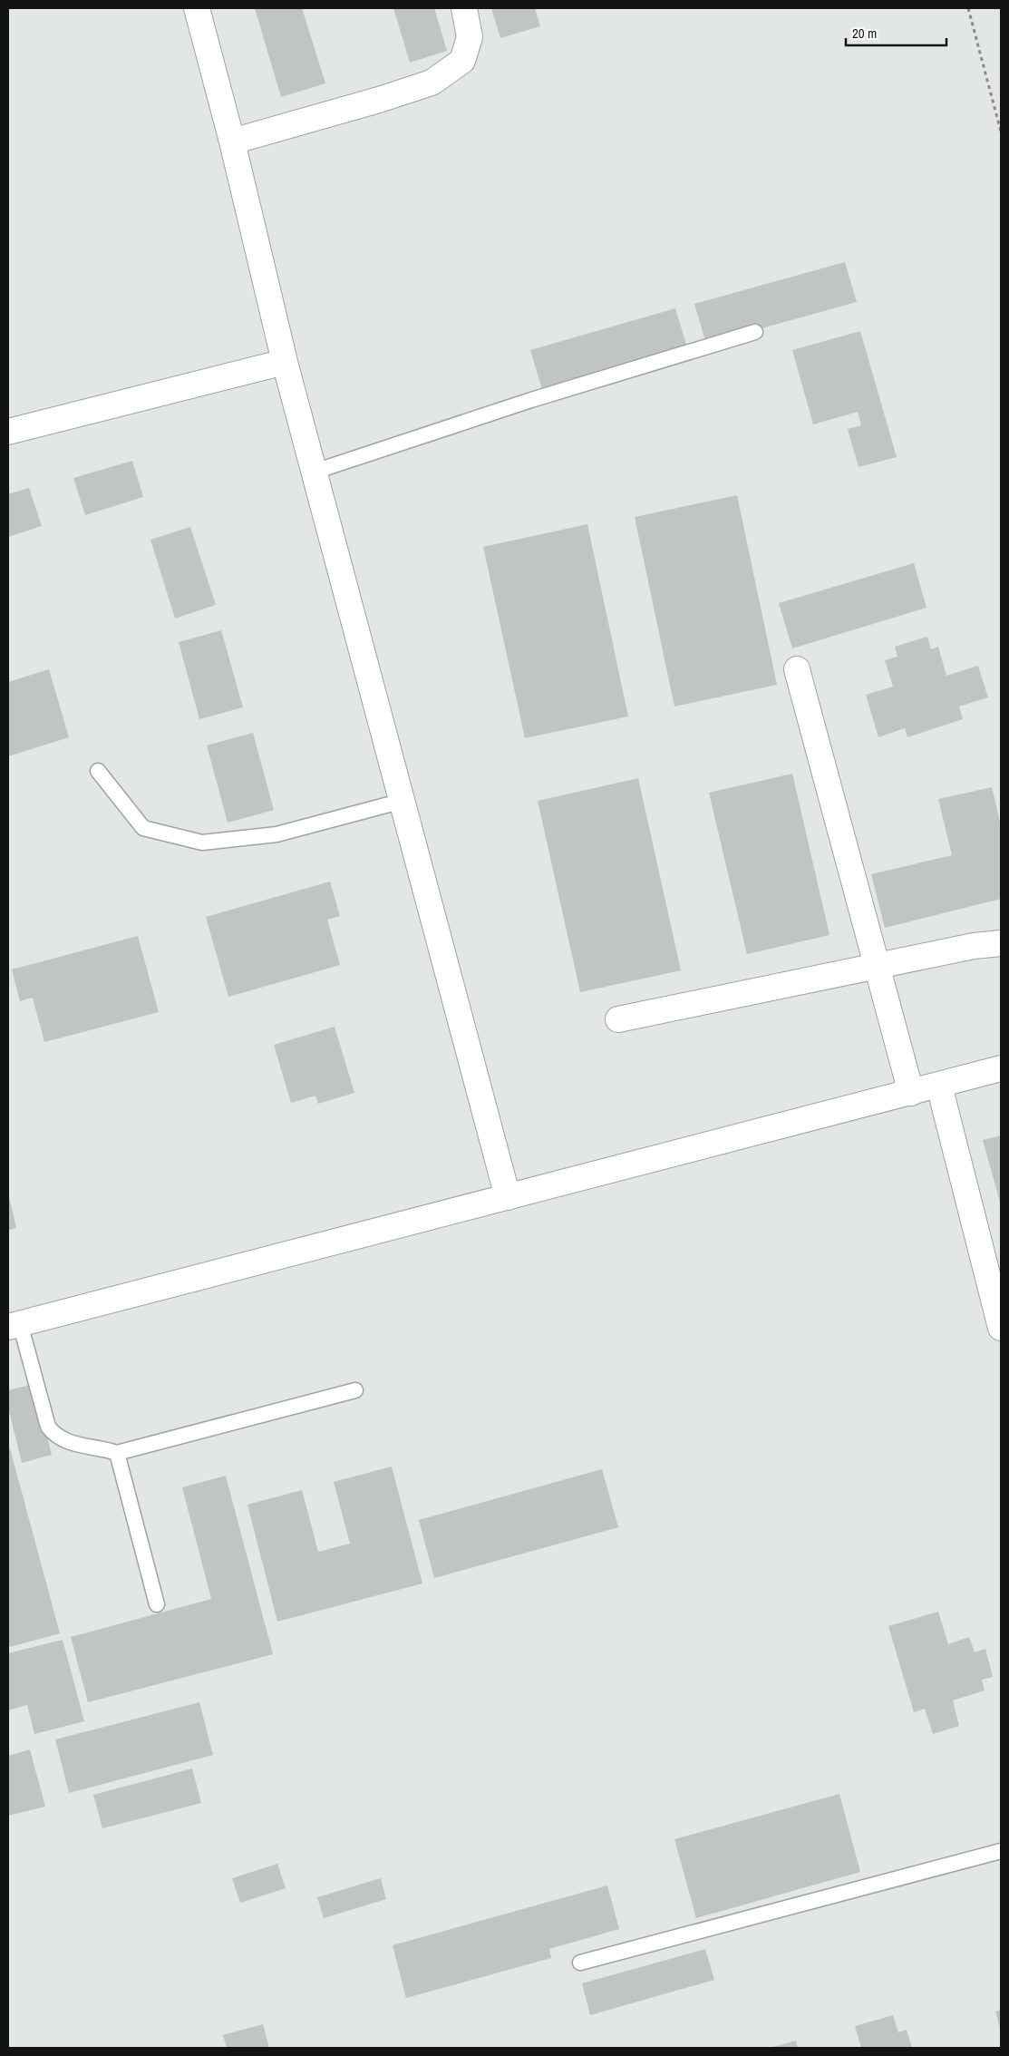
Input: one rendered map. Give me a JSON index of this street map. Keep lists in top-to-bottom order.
{
  "scale_bar": "20 m"
}
